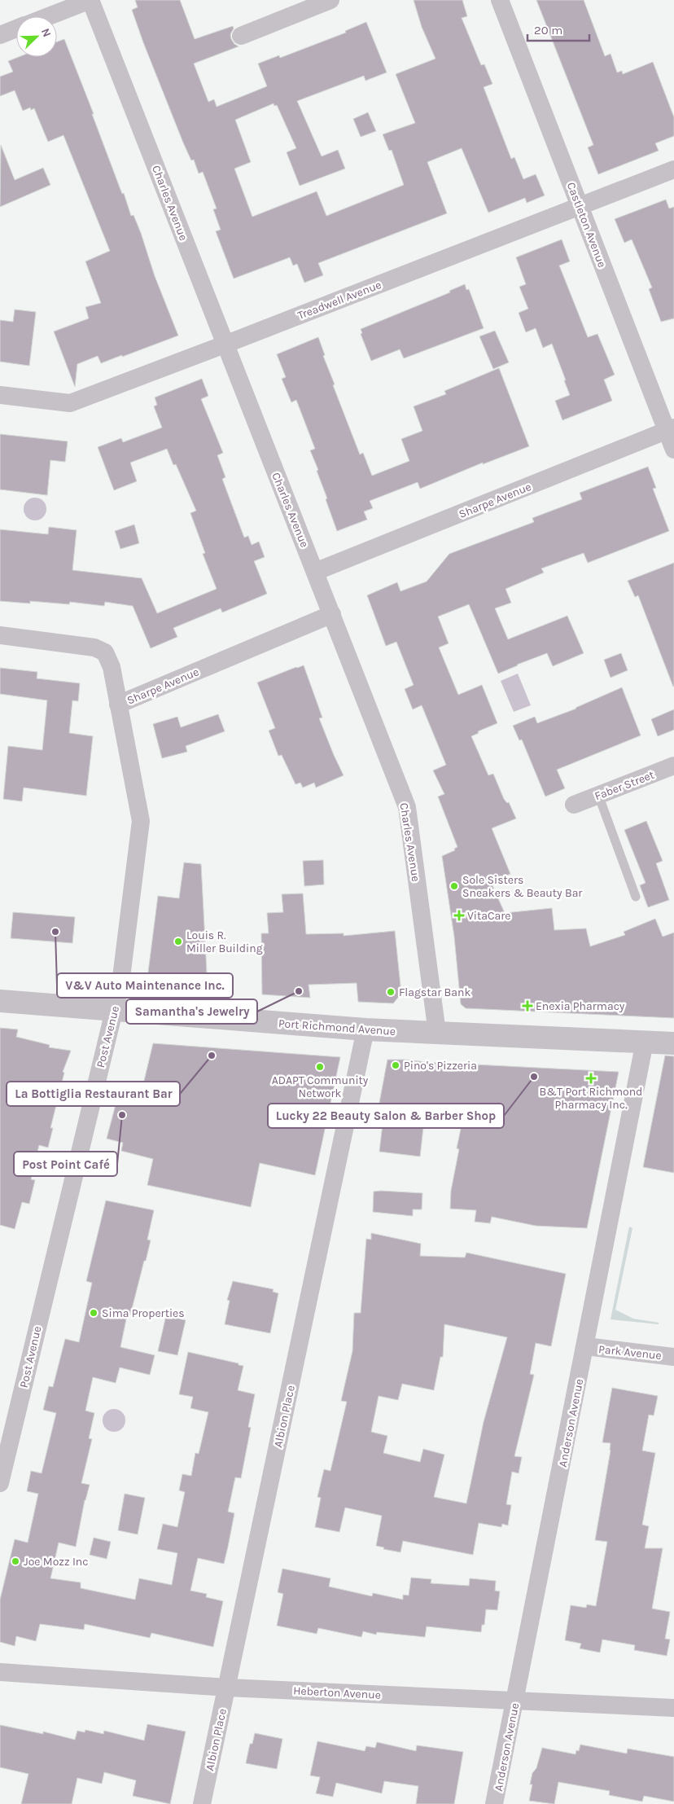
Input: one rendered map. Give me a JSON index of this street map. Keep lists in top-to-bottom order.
{
  "streets": {
    "street": [
      "Charles Avenue",
      "Castleton Avenue",
      "Treadwell Avenue",
      "Sharpe Avenue",
      "Faber Street",
      "Port Richmond Avenue",
      "Post Avenue",
      "Park Avenue",
      "Albion Place",
      "Anderson Avenue",
      "Heberton Avenue"
    ]
  },
  "crossings": [
    ["Charles Avenue", "Treadwell Avenue"],
    ["Charles Avenue", "Sharpe Avenue"],
    ["Charles Avenue", "Port Richmond Avenue"],
    ["Castleton Avenue", "Treadwell Avenue"],
    ["Castleton Avenue", "Sharpe Avenue"],
    ["Sharpe Avenue", "Post Avenue"],
    ["Port Richmond Avenue", "Post Avenue"],
    ["Port Richmond Avenue", "Albion Place"],
    ["Port Richmond Avenue", "Anderson Avenue"],
    ["Park Avenue", "Anderson Avenue"],
    ["Albion Place", "Heberton Avenue"],
    ["Anderson Avenue", "Heberton Avenue"]
  ],
  "places": {
    "other": [
      "Sole Sisters Sneakers & Beauty Bar",
      "V&V Auto Maintenance Inc.",
      "Louis R. Miller Building",
      "Samantha's Jewelry",
      "Flagstar Bank",
      "La Bottiglia Restaurant Bar",
      "Pino's Pizzeria",
      "ADAPT Community Network",
      "Lucky 22 Beauty Salon & Barber Shop",
      "Post Point Café",
      "Sima Properties",
      "Joe Mozz Inc"
    ],
    "health": ["VitaCare", "Enexia Pharmacy", "B&T Port Richmond Pharmacy Inc."]
  },
  "scale_bar": "20 m",
  "north": "top right"
}
